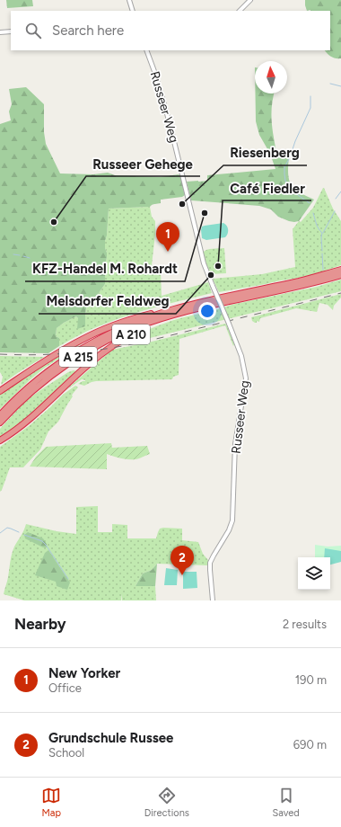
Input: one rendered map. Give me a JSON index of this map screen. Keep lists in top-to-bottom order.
{
  "streets": {
    "highway": ["A 210", "A 215"],
    "street": ["Russeer Weg"]
  },
  "crossings": [
    ["A 210", "A 215"]
  ],
  "places": [
    "Riesenberg",
    "KFZ-Handel M. Rohardt",
    "Russeer Gehege",
    "Café Fiedler",
    "Melsdorfer Feldweg"
  ],
  "north": "top",
  "page": {
    "search": "Search here",
    "pins": ["1", "2"],
    "heading": ["Nearby", "2 results"],
    "list": [
      {
        "mark": "1",
        "name": "New Yorker",
        "note": "Office",
        "value": "190 m"
      },
      {
        "mark": "2",
        "name": "Grundschule Russee",
        "note": "School",
        "value": "690 m"
      }
    ],
    "nav": ["Map", "Directions", "Saved"]
  }
}
